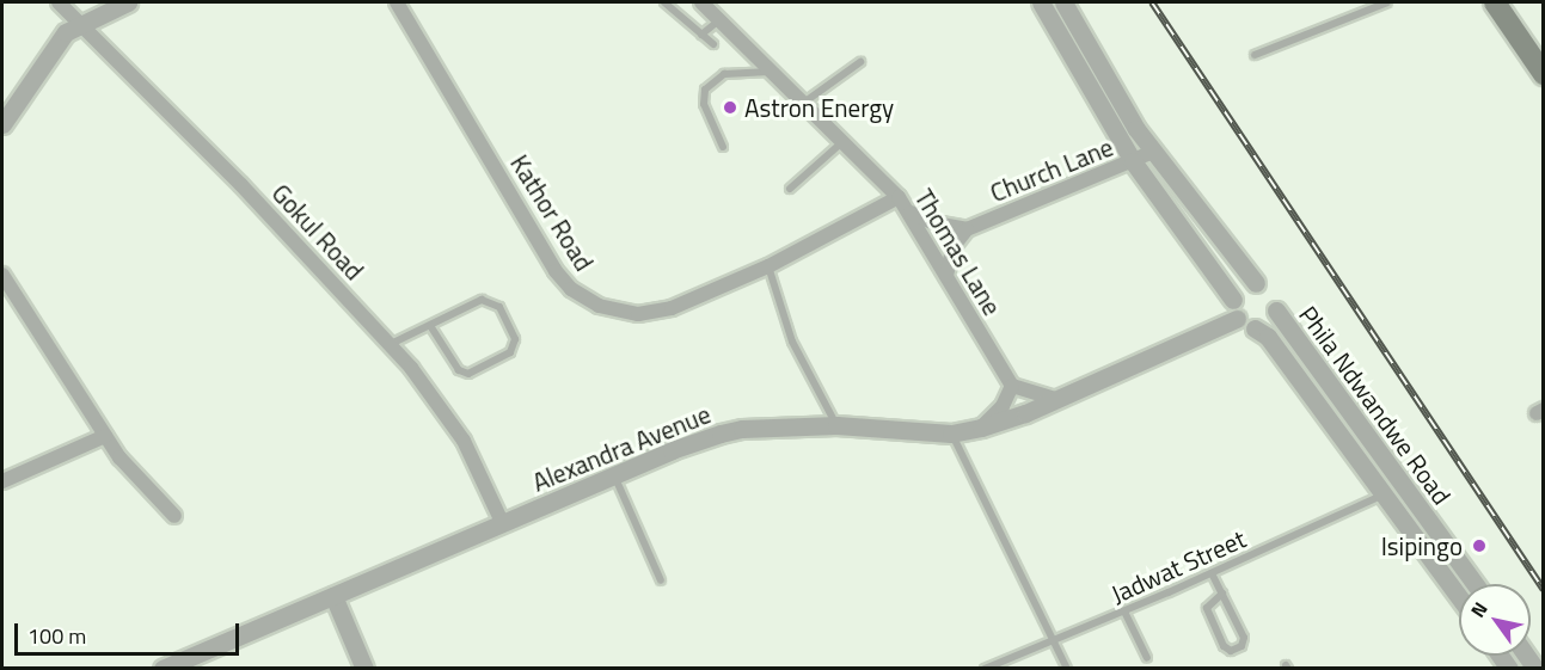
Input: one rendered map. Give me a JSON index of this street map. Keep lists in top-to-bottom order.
{
  "streets": {
    "street": [
      "Church Lane",
      "Kathor Road",
      "Gokul Road",
      "Thomas Lane",
      "Phila Ndwandwe Road",
      "Alexandra Avenue"
    ],
    "lane": ["Jadwat Street"]
  },
  "crossings": [
    ["Church Lane", "Thomas Lane"],
    ["Kathor Road", "Thomas Lane"],
    ["Gokul Road", "Alexandra Avenue"],
    ["Phila Ndwandwe Road", "Alexandra Avenue"],
    ["Phila Ndwandwe Road", "Jadwat Street"]
  ],
  "places": ["Astron Energy", "Isipingo"],
  "scale_bar": "100 m",
  "north": "top left"
}
